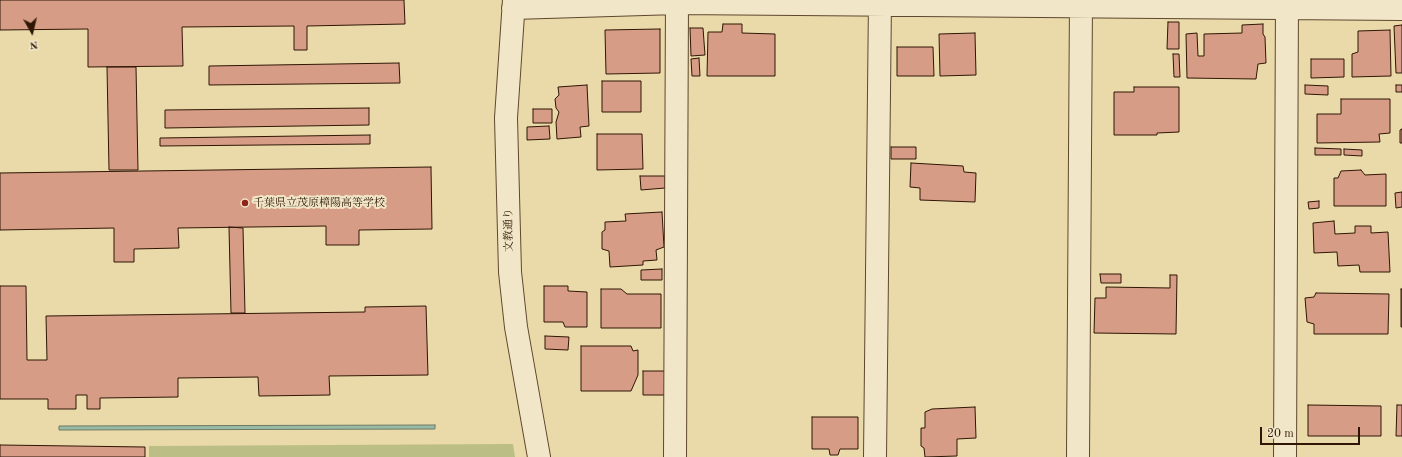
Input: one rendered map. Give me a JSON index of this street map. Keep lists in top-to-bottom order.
{
  "streets": {
    "street": ["文教通り"]
  },
  "places": ["千葉県立茂原樟陽高等学校"],
  "scale_bar": "20 m",
  "north": "bottom"
}
